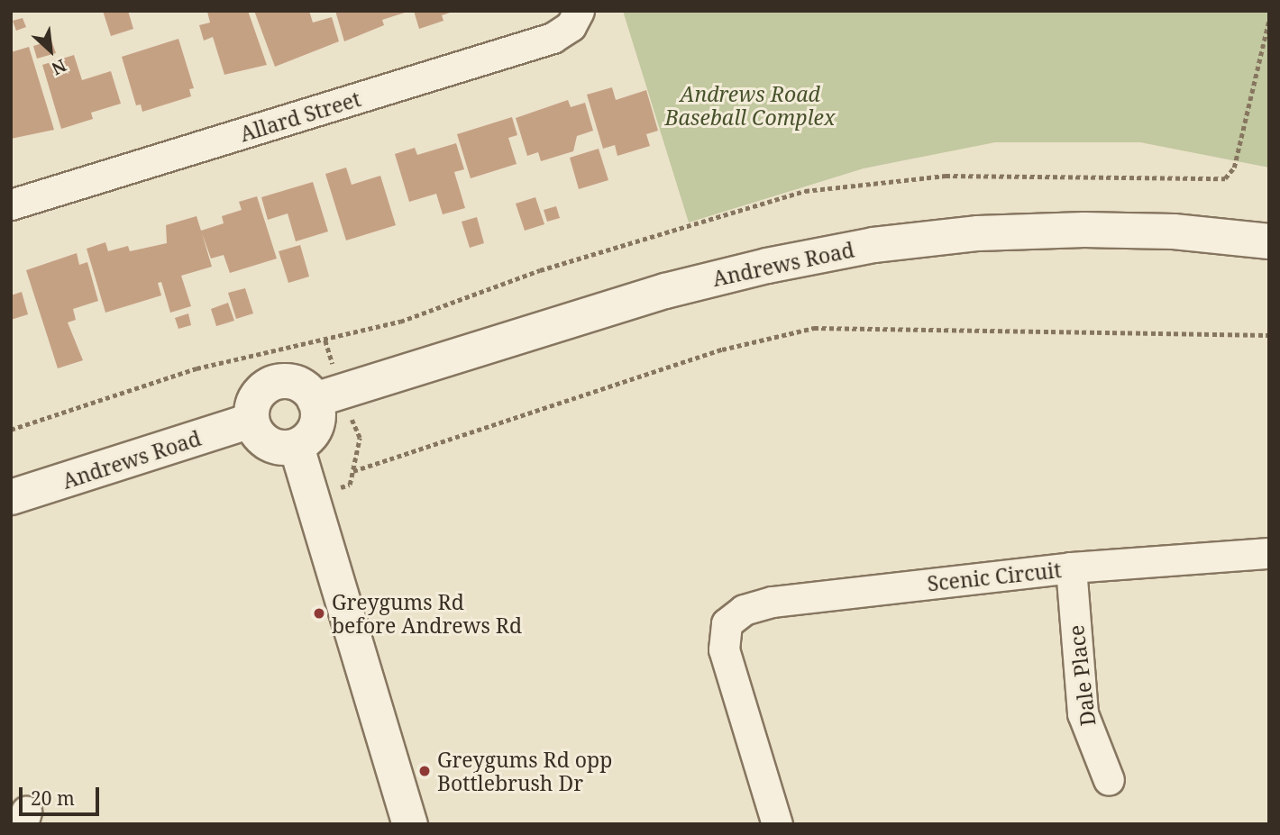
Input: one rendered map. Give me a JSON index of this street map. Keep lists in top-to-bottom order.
{
  "streets": {
    "main road": ["Andrews Road"],
    "street": ["Allard Street", "Scenic Circuit", "Dale Place"]
  },
  "crossings": [
    ["Scenic Circuit", "Dale Place"]
  ],
  "parks": ["Andrews Road Baseball Complex"],
  "places": ["Greygums Rd before Andrews Rd", "Greygums Rd opp Bottlebrush Dr"],
  "scale_bar": "20 m",
  "north": "bottom right"
}
